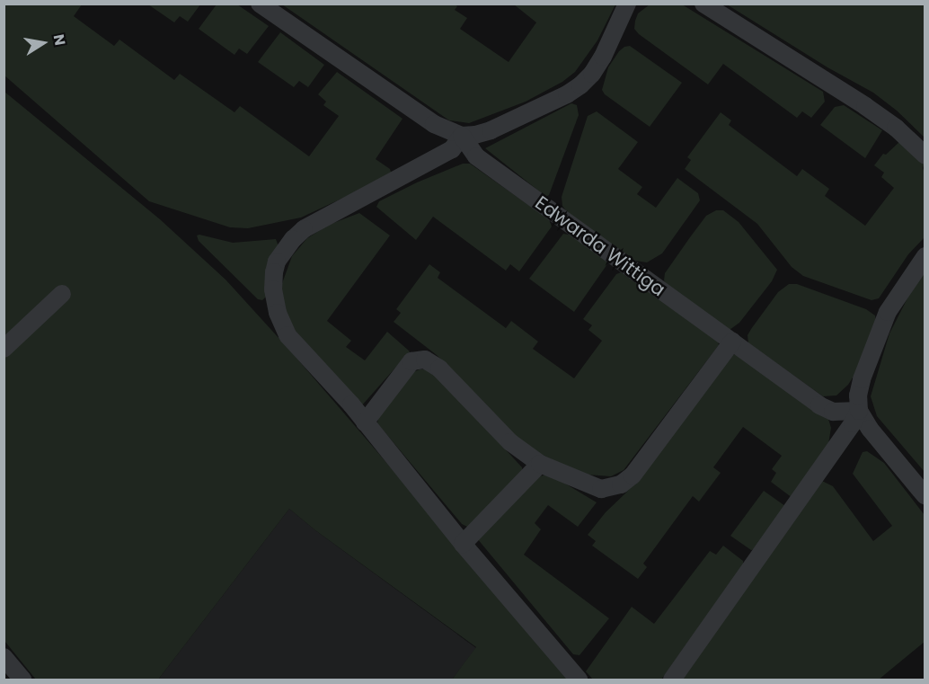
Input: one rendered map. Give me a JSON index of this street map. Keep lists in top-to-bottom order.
{
  "streets": {
    "lane": ["Edwarda Wittiga"]
  },
  "north": "right"
}
